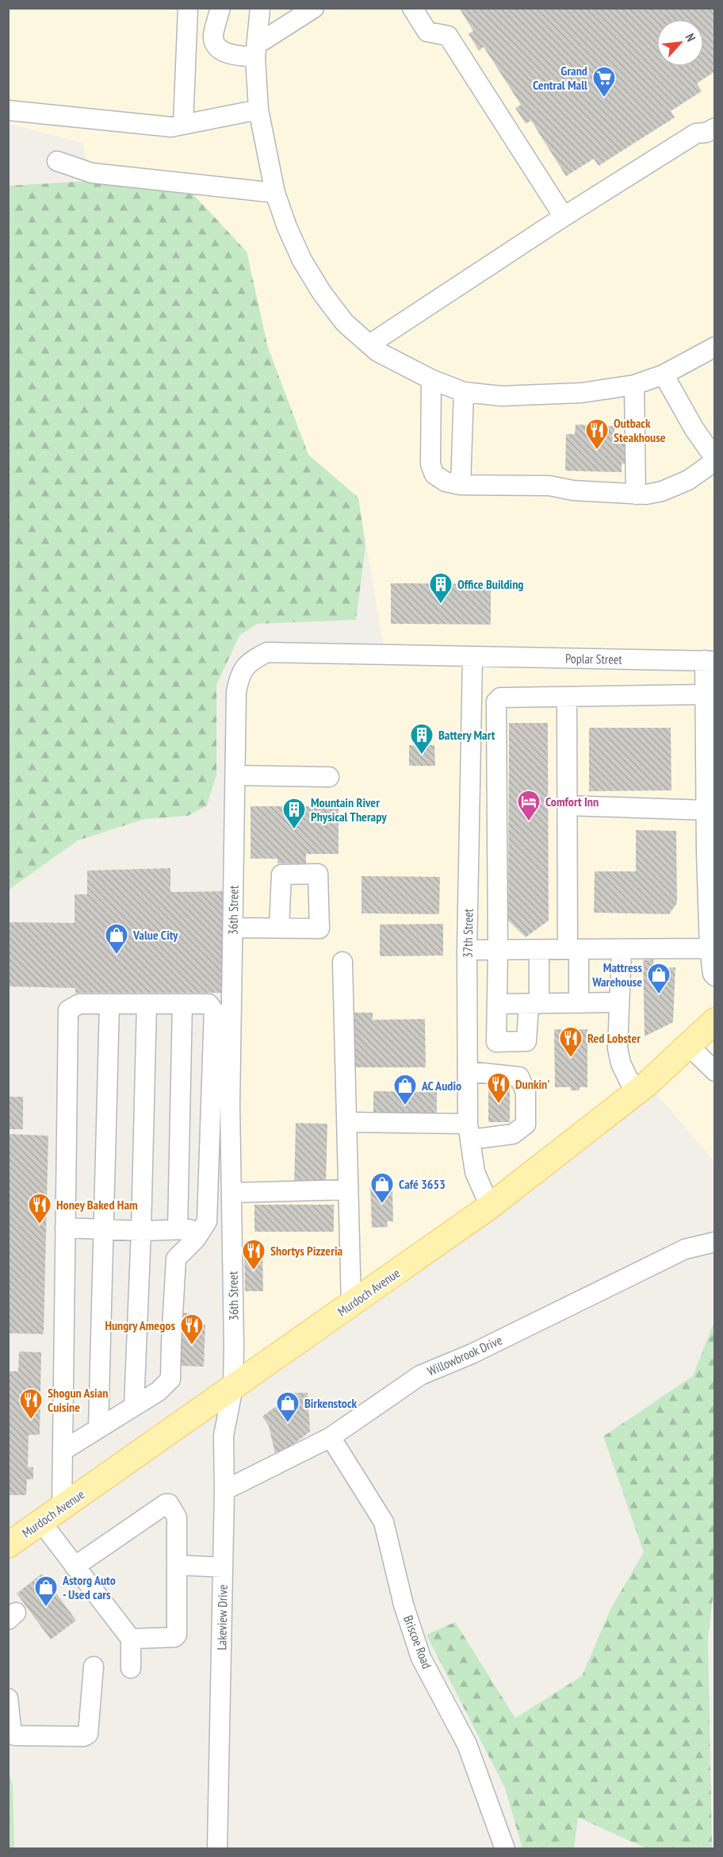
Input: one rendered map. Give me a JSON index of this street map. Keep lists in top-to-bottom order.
{
  "streets": {
    "main road": ["Murdoch Avenue"],
    "street": [
      "Poplar Street",
      "36th Street",
      "37th Street",
      "Willowbrook Drive",
      "Lakeview Drive",
      "Briscoe Road"
    ]
  },
  "crossings": [
    ["Poplar Street", "36th Street"],
    ["Poplar Street", "37th Street"],
    ["36th Street", "37th Street"],
    ["36th Street", "Murdoch Avenue"],
    ["36th Street", "Lakeview Drive"],
    ["37th Street", "Murdoch Avenue"],
    ["Murdoch Avenue", "Lakeview Drive"],
    ["Willowbrook Drive", "Lakeview Drive"],
    ["Willowbrook Drive", "Briscoe Road"]
  ],
  "places": {
    "supermarket": ["Grand Central Mall"],
    "restaurant": [
      "Outback Steakhouse",
      "Red Lobster",
      "Dunkin'",
      "Honey Baked Ham",
      "Shortys Pizzeria",
      "Hungry Amegos",
      "Shogun Asian Cuisine"
    ],
    "building": ["Office Building", "Battery Mart", "Mountain River Physical Therapy"],
    "hotel": ["Comfort Inn"],
    "shop": [
      "Value City",
      "Mattress Warehouse",
      "AC Audio",
      "Café 3653",
      "Birkenstock",
      "Astorg Auto - Used cars"
    ]
  },
  "north": "top right"
}
